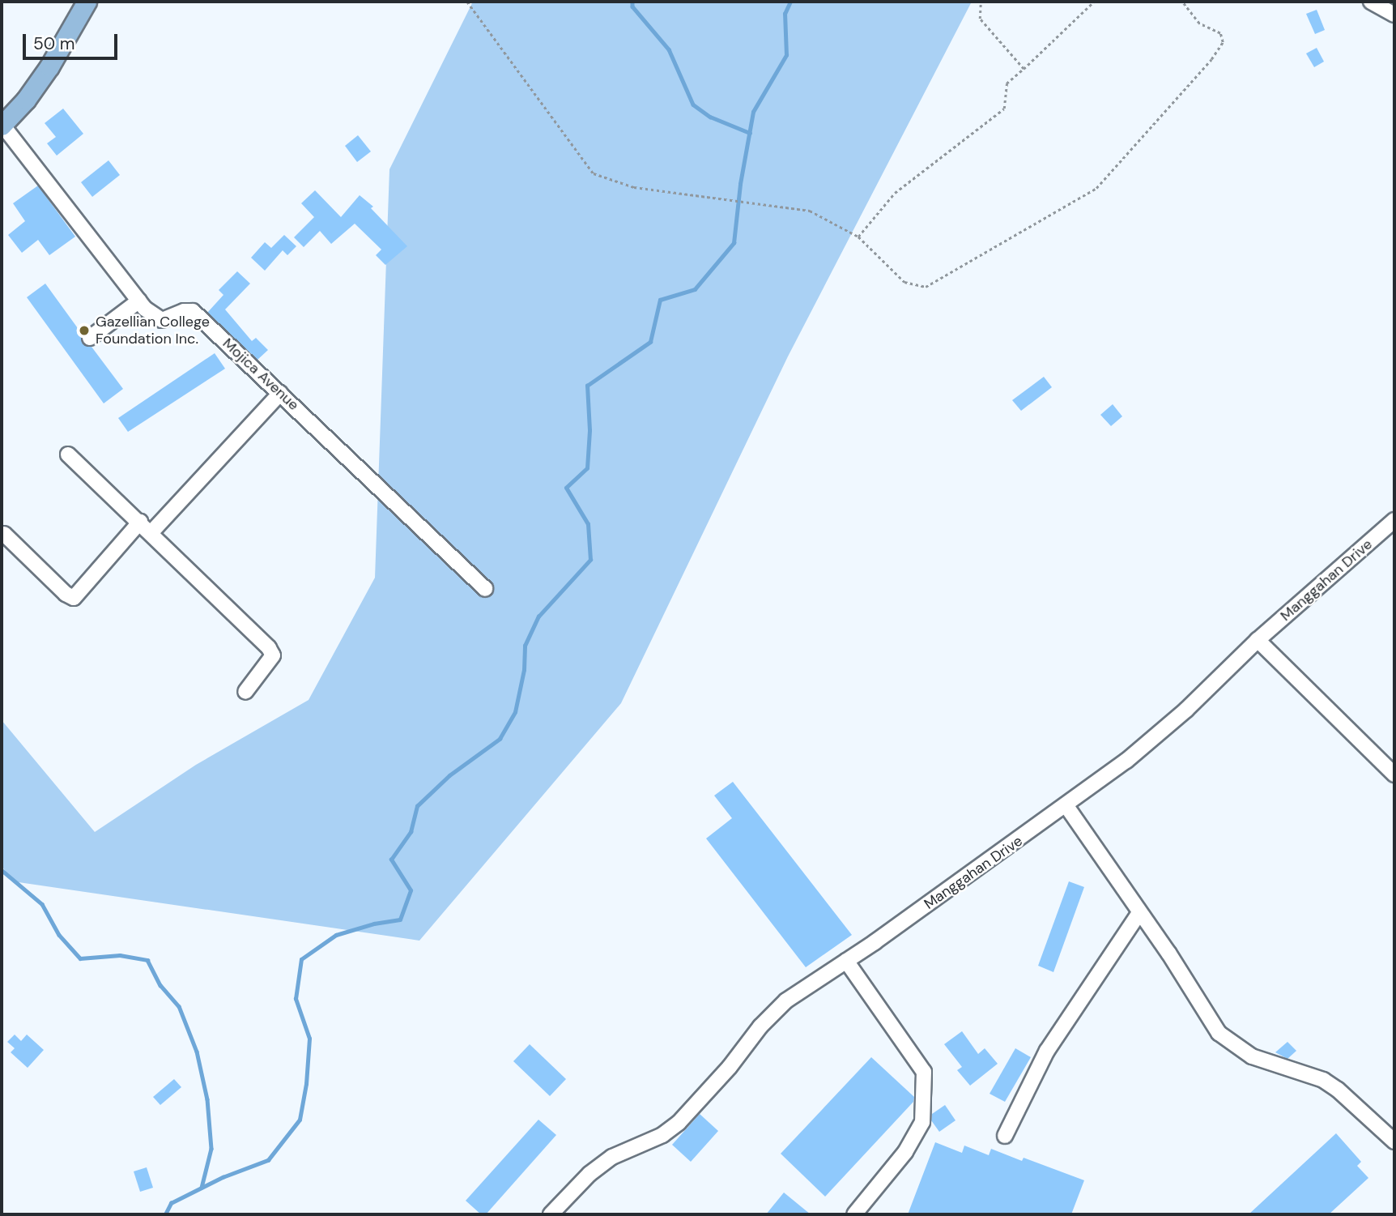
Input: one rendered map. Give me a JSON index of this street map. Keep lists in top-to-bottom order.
{
  "streets": {
    "street": ["Mojica Avenue", "Manggahan Drive"]
  },
  "places": ["Gazellian College Foundation Inc."],
  "scale_bar": "50 m"
}
